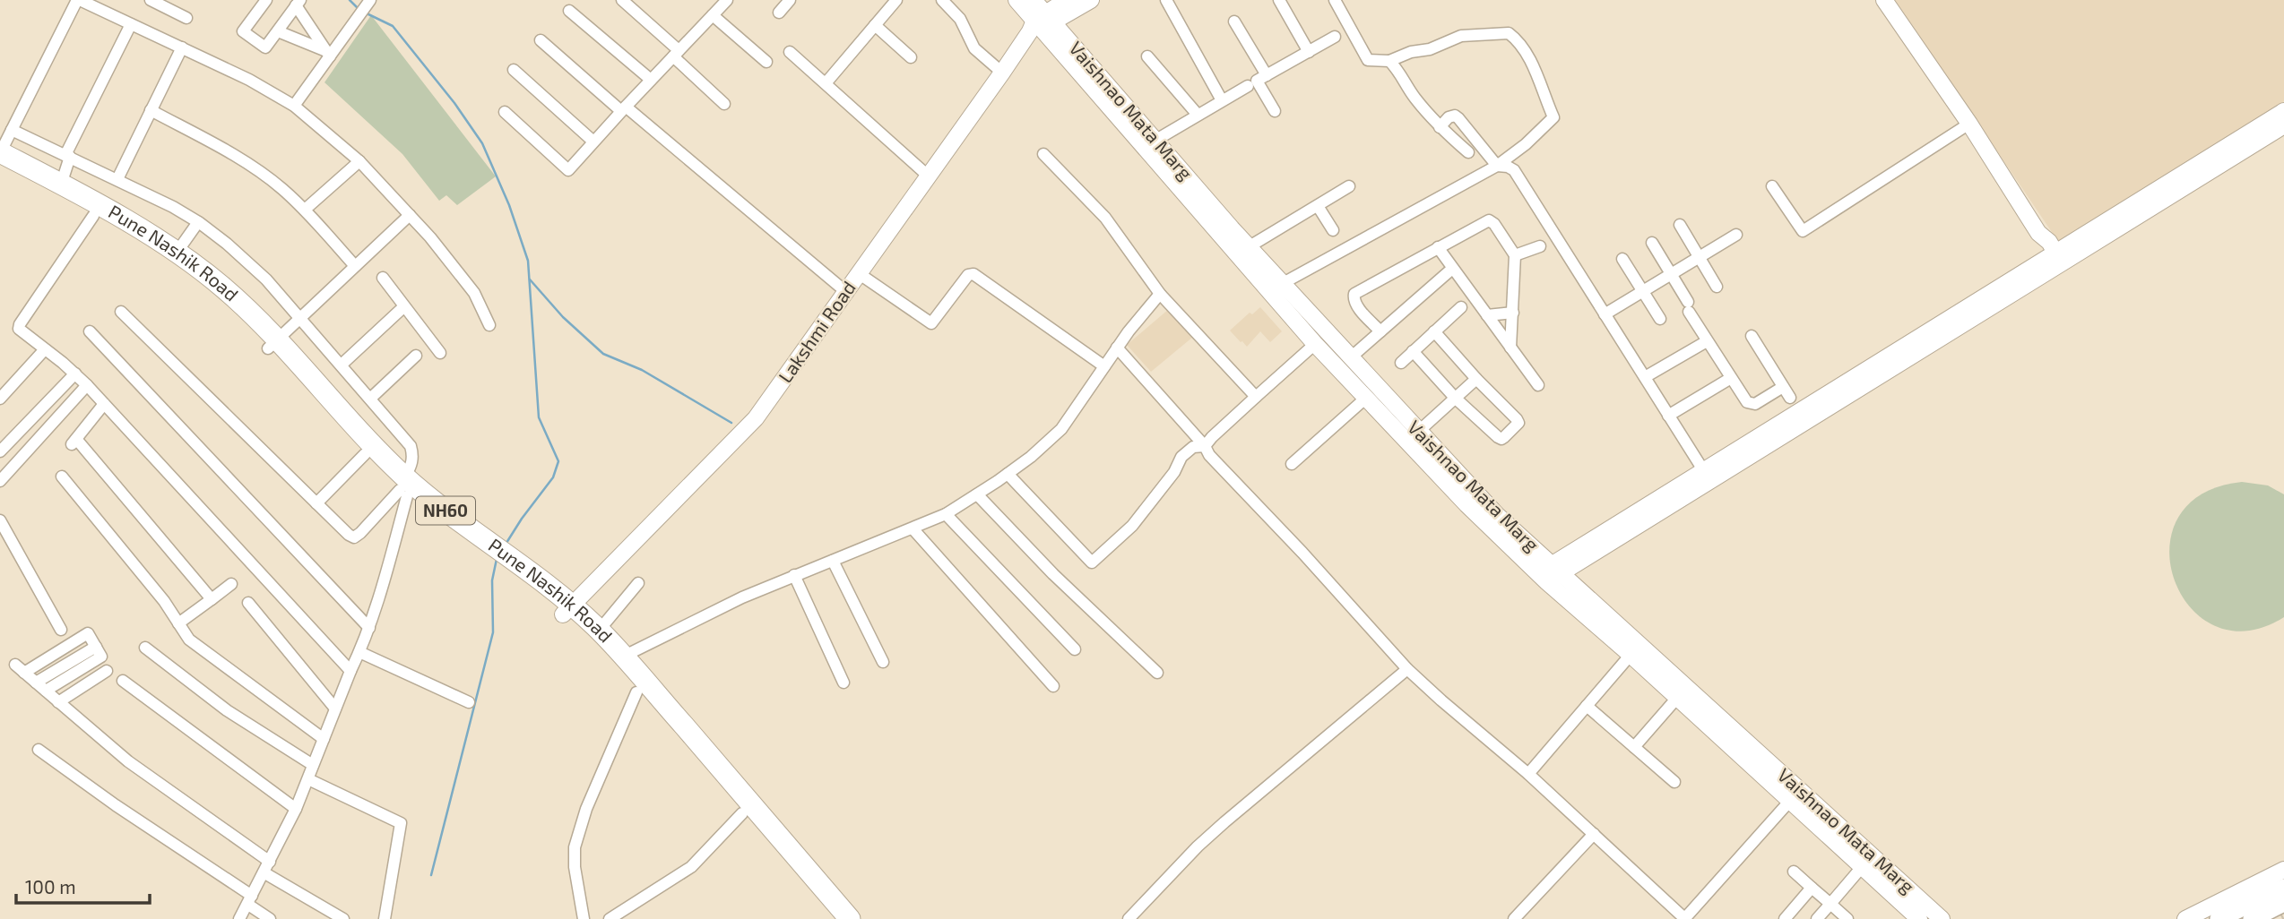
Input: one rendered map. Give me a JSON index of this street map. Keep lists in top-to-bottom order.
{
  "streets": {
    "highway": ["Pune Nashik Road", "NH60"],
    "main road": ["Vaishnao Mata Marg", "Lakshmi Road"]
  },
  "crossings": [
    ["Vaishnao Mata Marg", "Lakshmi Road"],
    ["Pune Nashik Road", "Lakshmi Road"]
  ],
  "scale_bar": "100 m"
}
